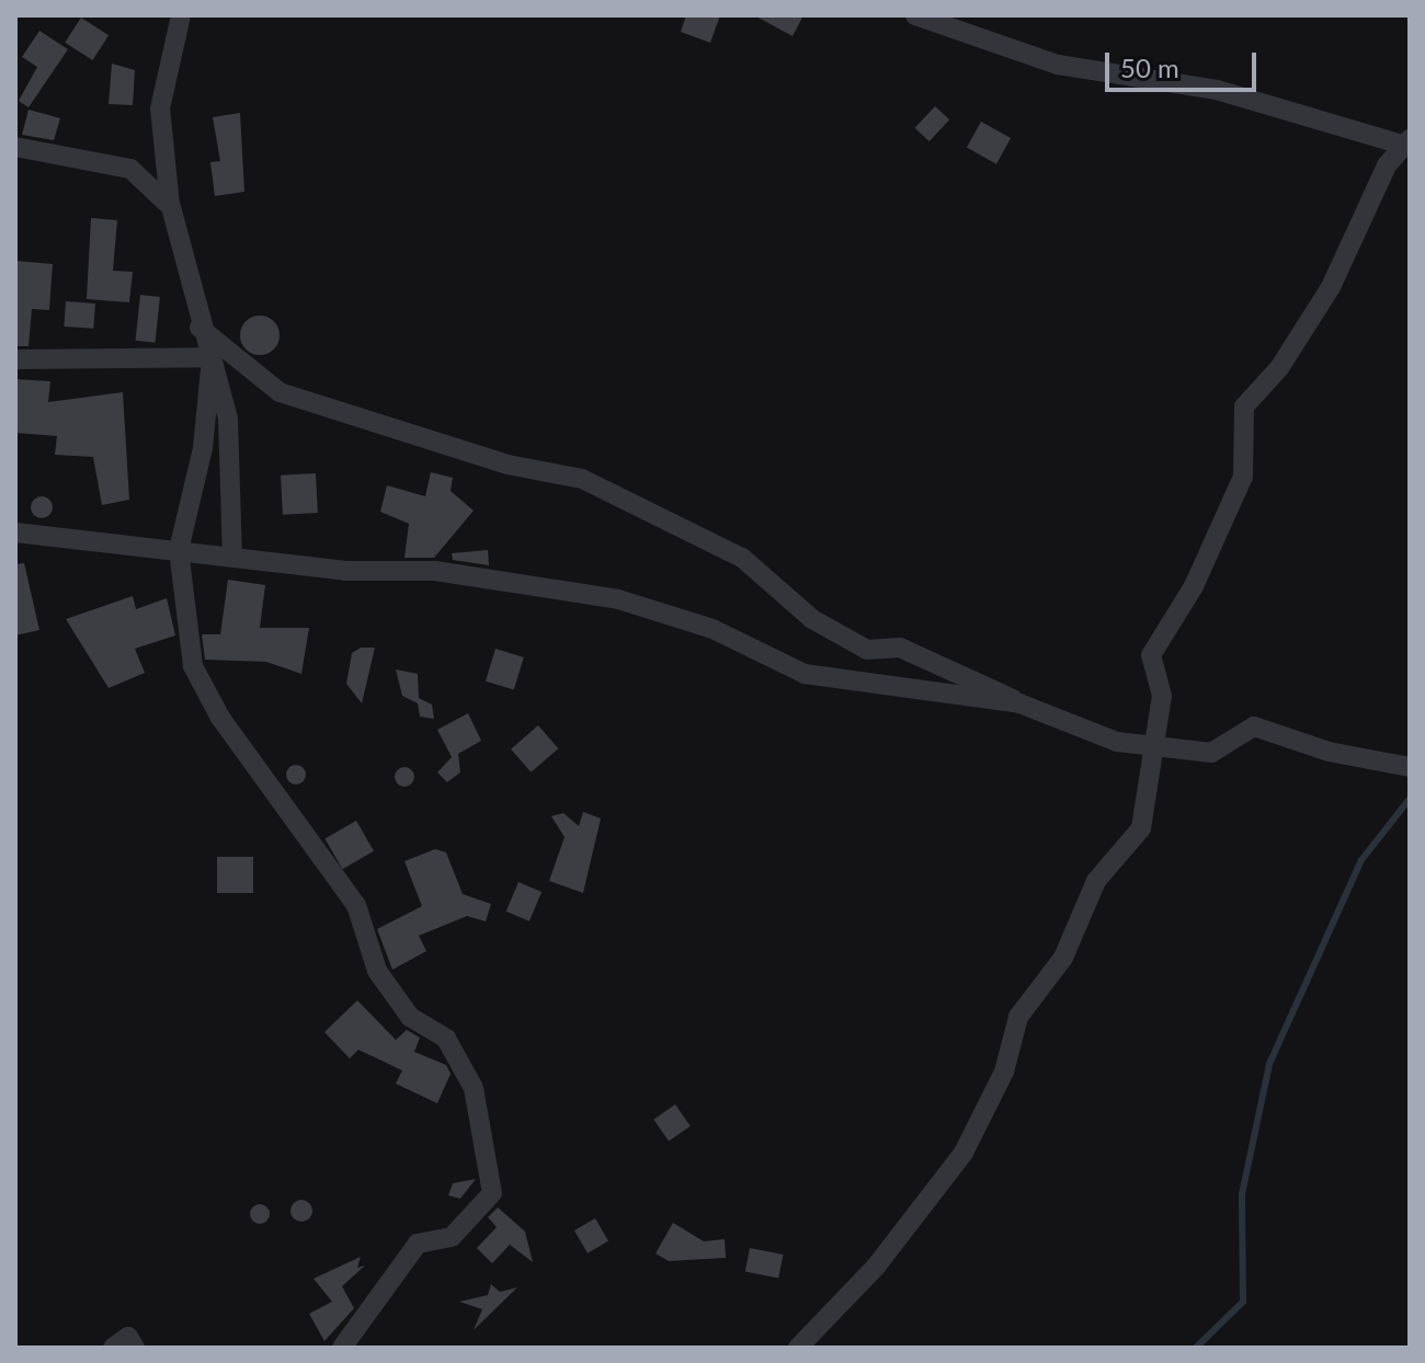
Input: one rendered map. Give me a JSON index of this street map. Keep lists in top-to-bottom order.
{
  "scale_bar": "50 m"
}
